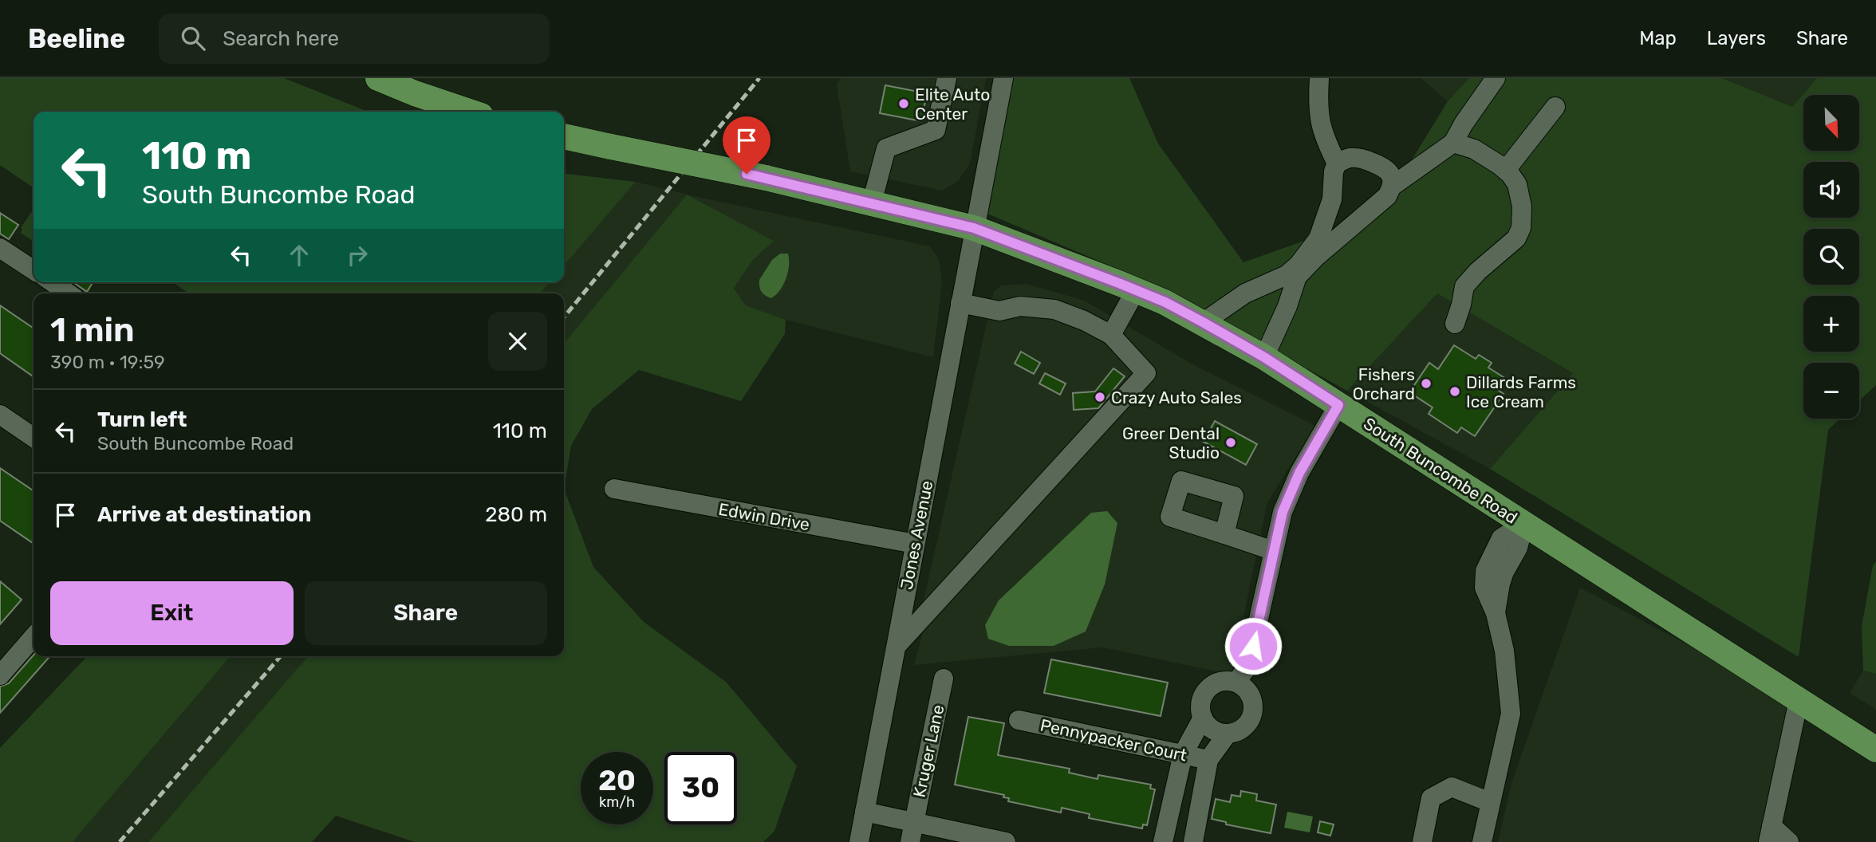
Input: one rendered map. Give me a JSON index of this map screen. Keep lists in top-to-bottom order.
{
  "streets": {
    "main road": ["South Buncombe Road"],
    "street": [
      "Edwin Drive",
      "Jones Avenue",
      "Pennypacker Court",
      "Kruger Lane"
    ]
  },
  "crossings": [
    ["South Buncombe Road", "Jones Avenue"],
    ["Edwin Drive", "Jones Avenue"]
  ],
  "places": [
    "Elite Auto Center",
    "Fishers Orchard",
    "Dillards Farms Ice Cream",
    "Crazy Auto Sales",
    "Greer Dental Studio"
  ],
  "north": "bottom right",
  "page": {
    "header": "Beeline",
    "search": "Search here",
    "nav": ["Map", "Layers", "Share"],
    "map_buttons": ["+", "−"],
    "turn": ["110 m", "South Buncombe Road"],
    "heading": ["1 min", "390 m · 19:59"],
    "list": [
      {
        "name": "Turn left",
        "note": "South Buncombe Road",
        "value": "110 m"
      },
      {
        "name": "Arrive at destination",
        "value": "280 m"
      }
    ],
    "buttons": ["Exit", "Share"],
    "speed": "20 km/h",
    "limit": "30"
  }
}
